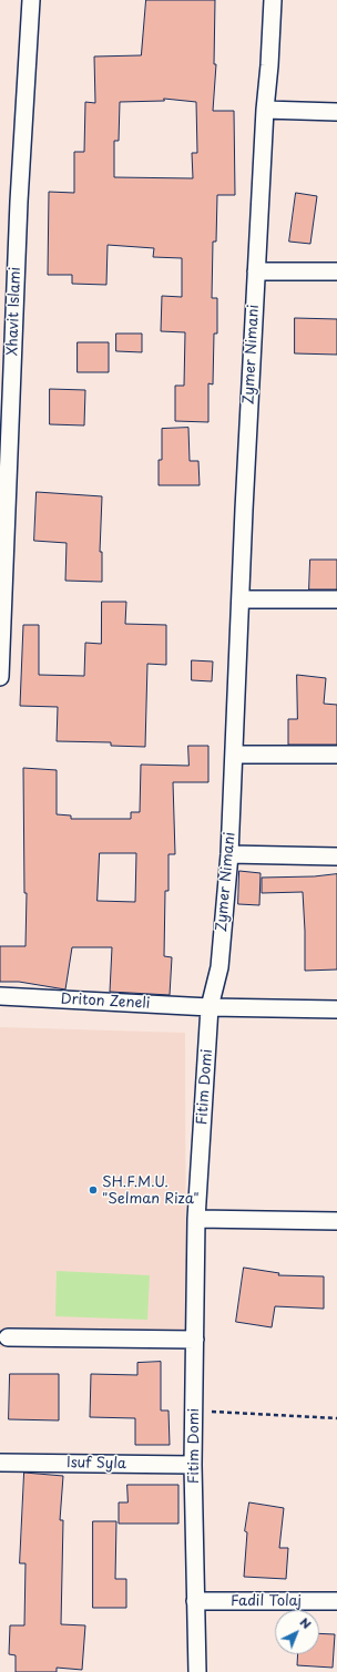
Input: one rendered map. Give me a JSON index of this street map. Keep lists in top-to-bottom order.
{
  "streets": {
    "street": [
      "Xhavit Islami",
      "Zymer Nimani",
      "Driton Zeneli",
      "Fitim Domi",
      "Isuf Syla",
      "Fadil Tolaj"
    ]
  },
  "crossings": [
    ["Zymer Nimani", "Driton Zeneli"],
    ["Zymer Nimani", "Fitim Domi"],
    ["Driton Zeneli", "Fitim Domi"],
    ["Fitim Domi", "Isuf Syla"],
    ["Fitim Domi", "Fadil Tolaj"]
  ],
  "places": ["SH.F.M.U. \"Selman Riza\""],
  "north": "top right"
}
